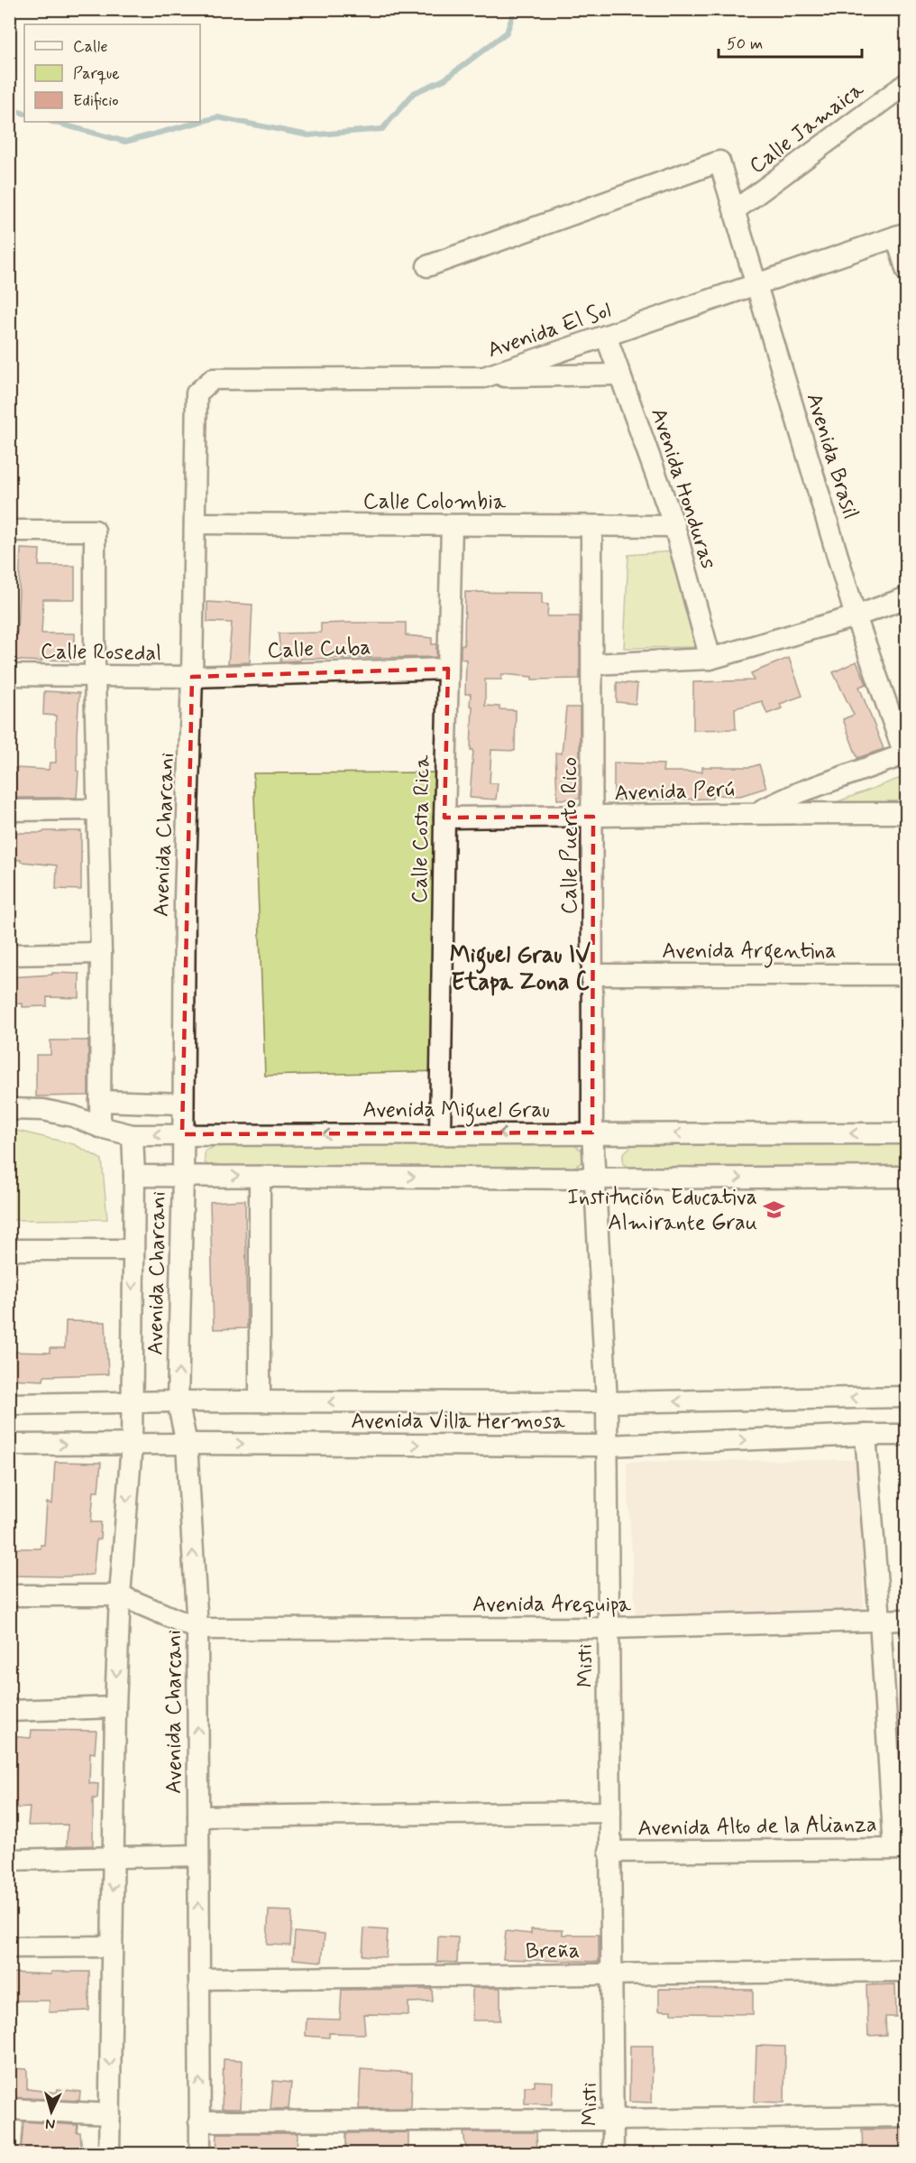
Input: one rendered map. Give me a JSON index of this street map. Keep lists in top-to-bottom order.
{
  "streets": {
    "street": [
      "Calle Jamaica",
      "Avenida El Sol",
      "Avenida Brasil",
      "Avenida Honduras",
      "Calle Colombia",
      "Calle Cuba",
      "Calle Rosedal",
      "Avenida Perú",
      "Calle Costa Rica",
      "Avenida Charcani",
      "Calle Puerto Rico",
      "Avenida Argentina",
      "Avenida Miguel Grau",
      "Avenida Villa Hermosa",
      "Avenida Arequipa",
      "Misti",
      "Avenida Alto de la Alianza",
      "Breña"
    ]
  },
  "crossings": [
    ["Calle Jamaica", "Avenida Brasil"],
    ["Avenida El Sol", "Avenida Brasil"],
    ["Avenida El Sol", "Avenida Honduras"],
    ["Avenida El Sol", "Avenida Charcani"],
    ["Avenida Honduras", "Calle Colombia"],
    ["Calle Colombia", "Calle Costa Rica"],
    ["Calle Colombia", "Avenida Charcani"],
    ["Calle Colombia", "Calle Puerto Rico"],
    ["Calle Cuba", "Calle Rosedal"],
    ["Calle Cuba", "Calle Costa Rica"],
    ["Calle Cuba", "Avenida Charcani"],
    ["Calle Rosedal", "Avenida Charcani"],
    ["Avenida Perú", "Calle Costa Rica"],
    ["Avenida Perú", "Calle Puerto Rico"],
    ["Calle Costa Rica", "Avenida Miguel Grau"],
    ["Avenida Charcani", "Avenida Miguel Grau"],
    ["Avenida Charcani", "Avenida Villa Hermosa"],
    ["Avenida Charcani", "Avenida Arequipa"],
    ["Avenida Charcani", "Breña"],
    ["Calle Puerto Rico", "Avenida Argentina"],
    ["Calle Puerto Rico", "Avenida Miguel Grau"],
    ["Calle Puerto Rico", "Misti"],
    ["Avenida Villa Hermosa", "Misti"],
    ["Avenida Arequipa", "Misti"],
    ["Misti", "Avenida Alto de la Alianza"],
    ["Misti", "Breña"]
  ],
  "districts": ["Miguel Grau IV Etapa Zona C"],
  "places": {
    "school or university": ["Institución Educativa Almirante Grau"]
  },
  "legend": ["Calle", "Parque", "Edificio"],
  "scale_bar": "50 m",
  "north": "bottom"
}
